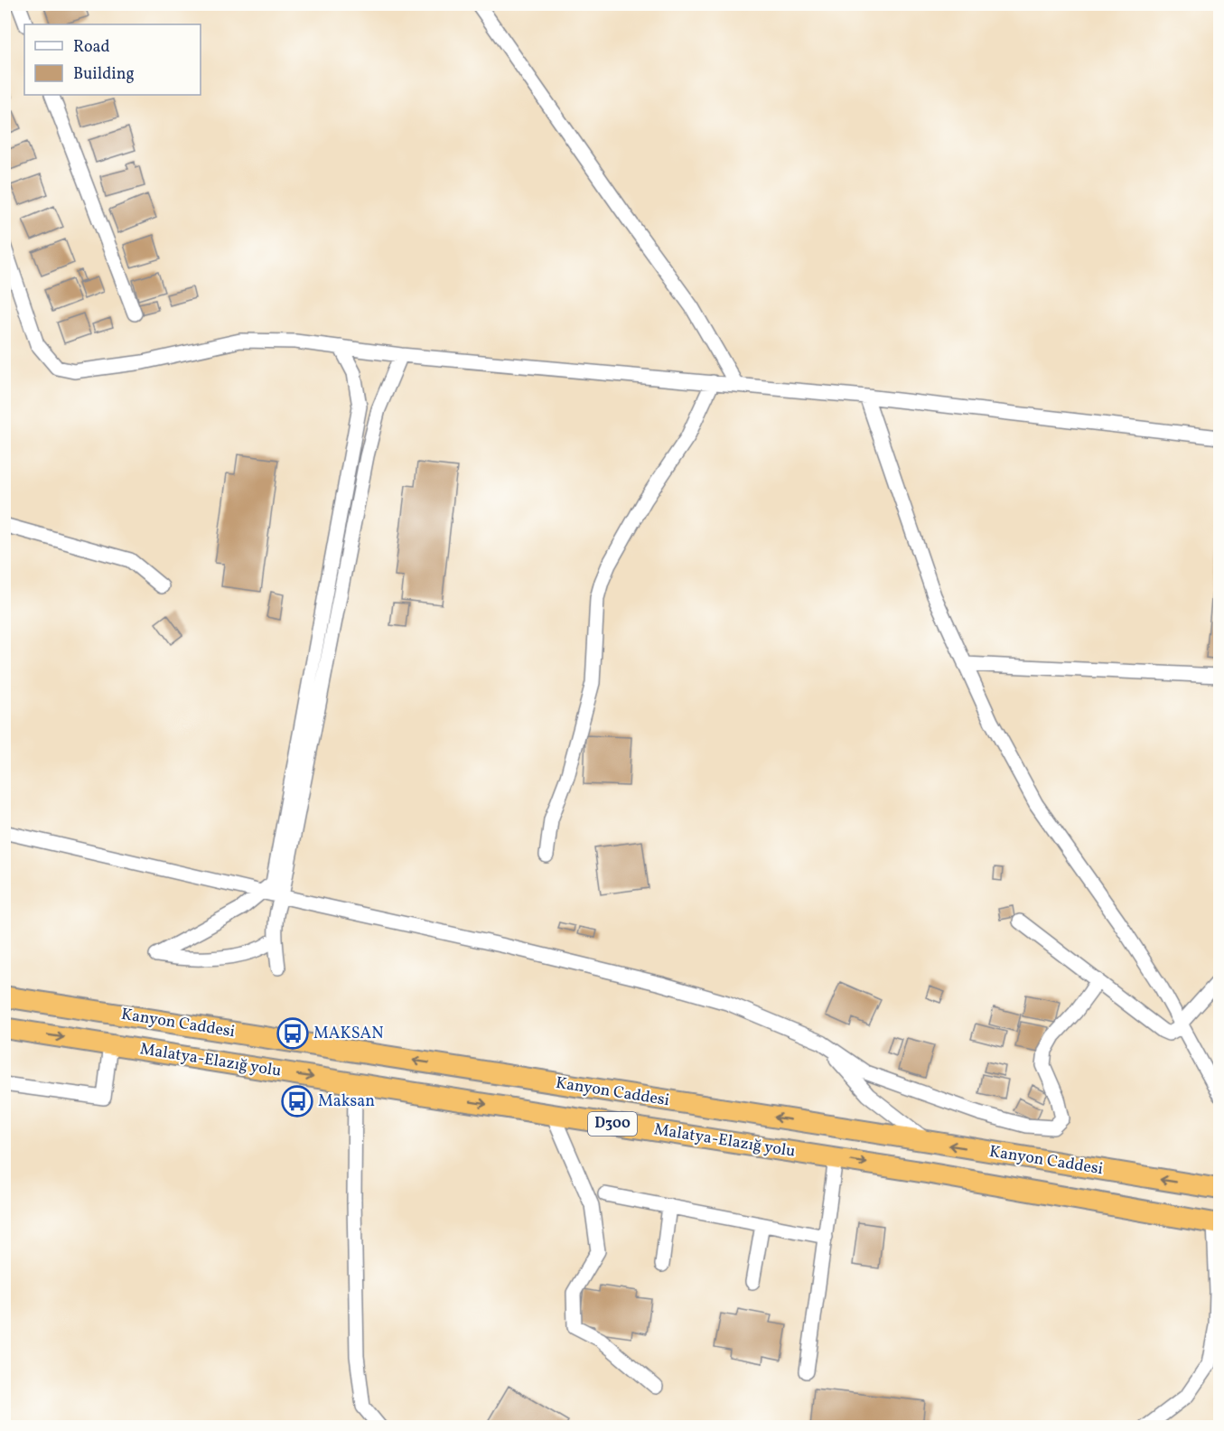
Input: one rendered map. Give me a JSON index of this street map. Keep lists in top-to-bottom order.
{
  "streets": {
    "highway": ["Kanyon Caddesi", "Malatya-Elazığ yolu", "D300"]
  },
  "one_way": ["Kanyon Caddesi", "Malatya-Elazığ yolu"],
  "places": {
    "bus stop": ["MAKSAN", "Maksan"]
  },
  "legend": ["Road", "Building"]
}
